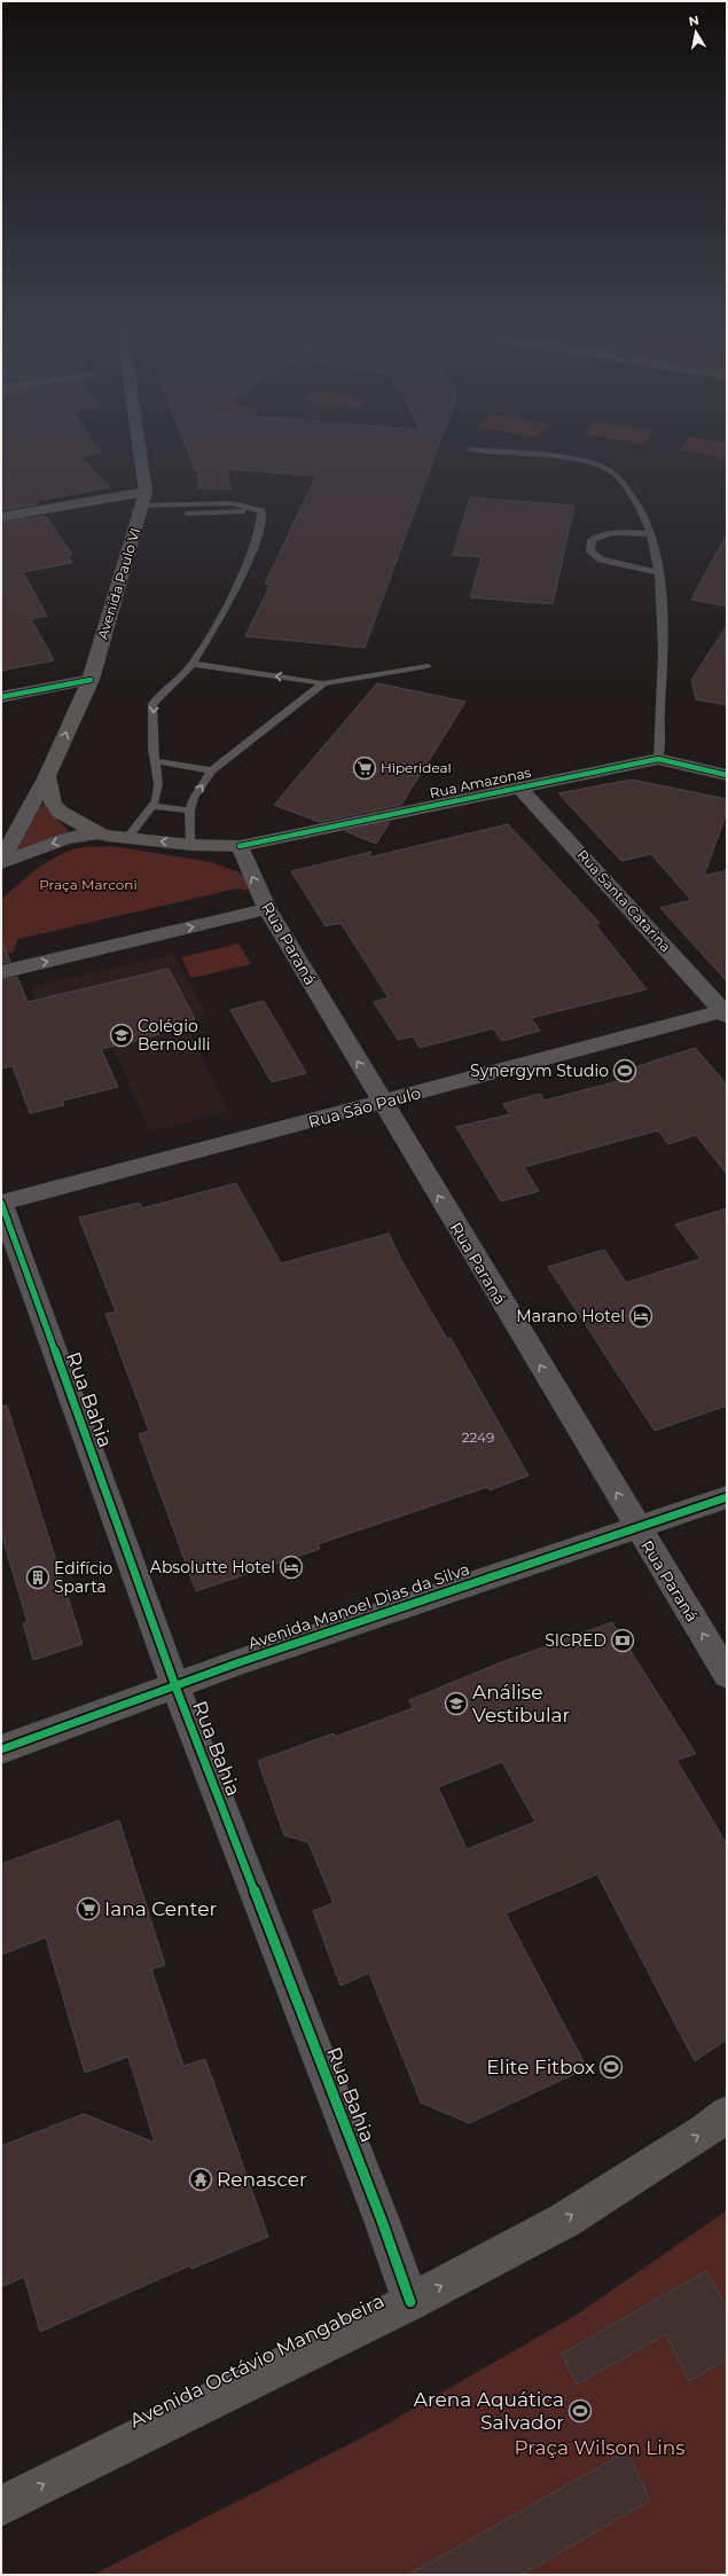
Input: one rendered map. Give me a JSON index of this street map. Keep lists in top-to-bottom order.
{
  "streets": {
    "main road": [
      "Avenida Paulo VI",
      "Rua Amazonas",
      "Avenida Manoel Dias da Silva",
      "Avenida Octávio Mangabeira"
    ],
    "street": [
      "Rua Santa Catarina",
      "Rua Paraná",
      "Rua São Paulo",
      "Rua Bahia"
    ]
  },
  "crossings": [
    ["Rua Amazonas", "Rua Santa Catarina"],
    ["Rua Amazonas", "Rua Paraná"],
    ["Rua Santa Catarina", "Rua São Paulo"],
    ["Rua Paraná", "Rua São Paulo"],
    ["Rua Paraná", "Avenida Manoel Dias da Silva"],
    ["Rua São Paulo", "Rua Bahia"],
    ["Rua Bahia", "Avenida Manoel Dias da Silva"],
    ["Rua Bahia", "Avenida Octávio Mangabeira"]
  ],
  "one_way": ["Rua Paraná", "Avenida Octávio Mangabeira"],
  "parks": ["Praça Marconi", "Praça Wilson Lins"],
  "places": {
    "supermarket": ["Hiperideal", "Iana Center"],
    "school or university": ["Colégio Bernoulli", "Análise Vestibular"],
    "sports": ["Synergym Studio", "Elite Fitbox", "Arena Aquática Salvador"],
    "hotel": ["Marano Hotel", "Absolutte Hotel"],
    "building": ["Edifício Sparta"],
    "bank": ["SICRED"],
    "temple": ["Renascer"]
  },
  "house_numbers": ["2249"],
  "north": "top"
}
